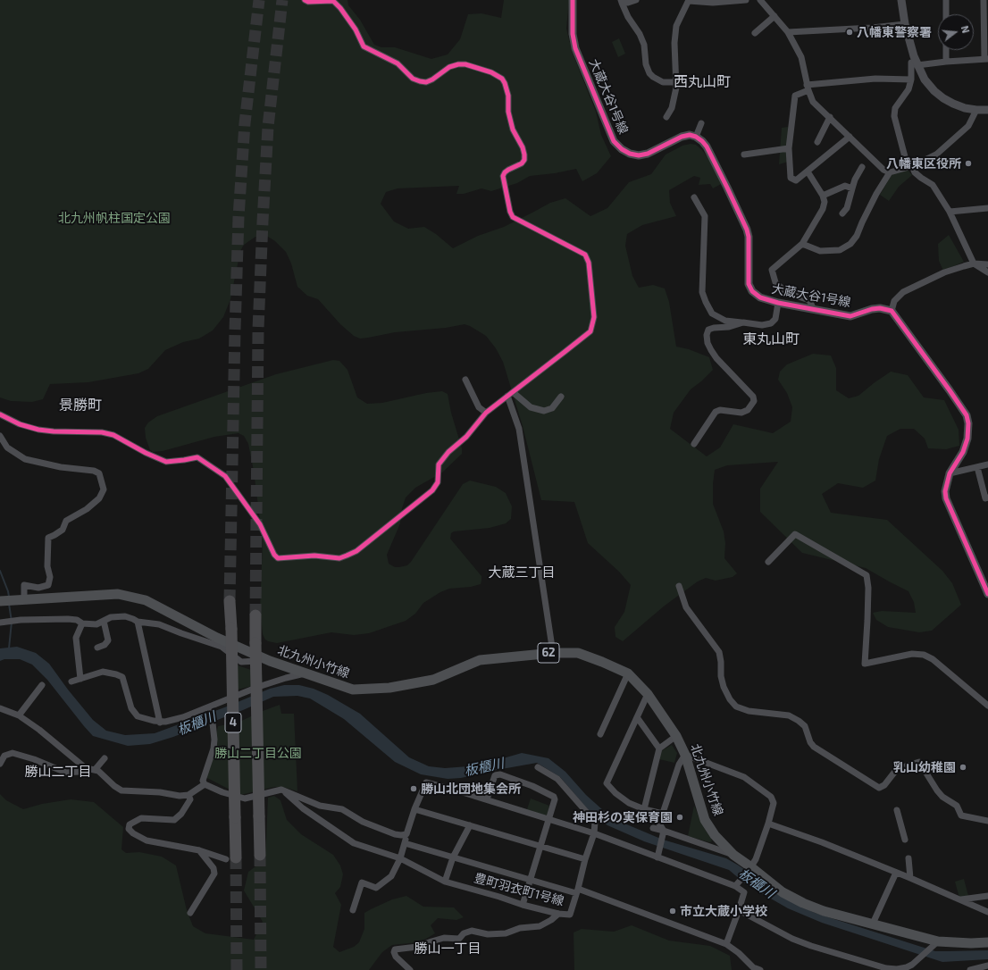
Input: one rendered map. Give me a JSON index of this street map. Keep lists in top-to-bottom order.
{
  "streets": {
    "highway": ["4"],
    "main road": ["62", "北九州小竹線"],
    "street": ["大蔵大谷1号線", "豊町羽衣町1号線"]
  },
  "districts": [
    "西丸山町",
    "東丸山町",
    "景勝町",
    "大蔵三丁目",
    "勝山二丁目",
    "勝山一丁目"
  ],
  "water": ["板櫃川"],
  "parks": ["北九州帆柱国定公園", "勝山二丁目公園"],
  "places": [
    "八幡東警察署",
    "八幡東区役所",
    "乳山幼稚園",
    "勝山北団地集会所",
    "神田杉の実保育園",
    "市立大蔵小学校"
  ],
  "north": "right"
}
